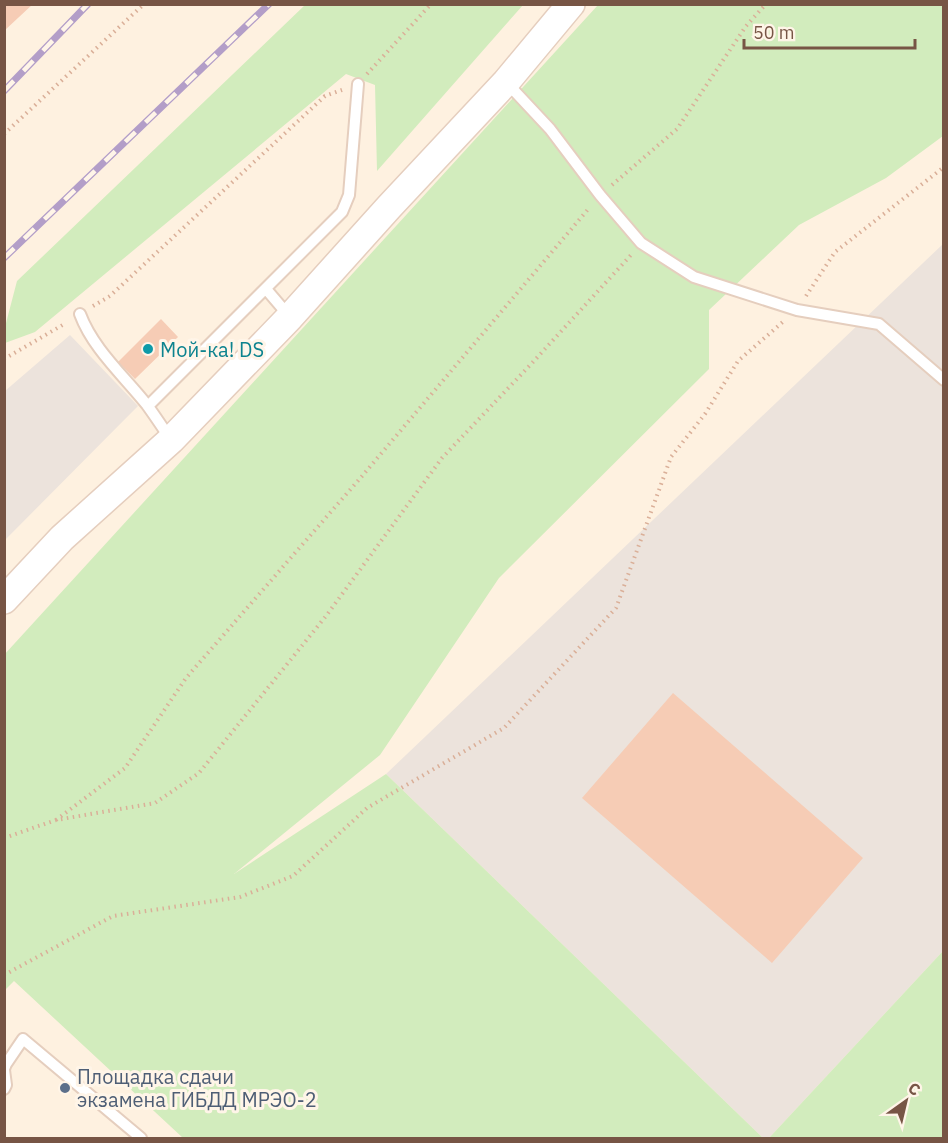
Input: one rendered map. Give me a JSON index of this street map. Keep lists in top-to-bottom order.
{
  "places": ["Мой-ка! DS", "Площадка сдачи экзамена ГИБДД МРЭО-2"],
  "scale_bar": "50 m",
  "north": "top right"
}
